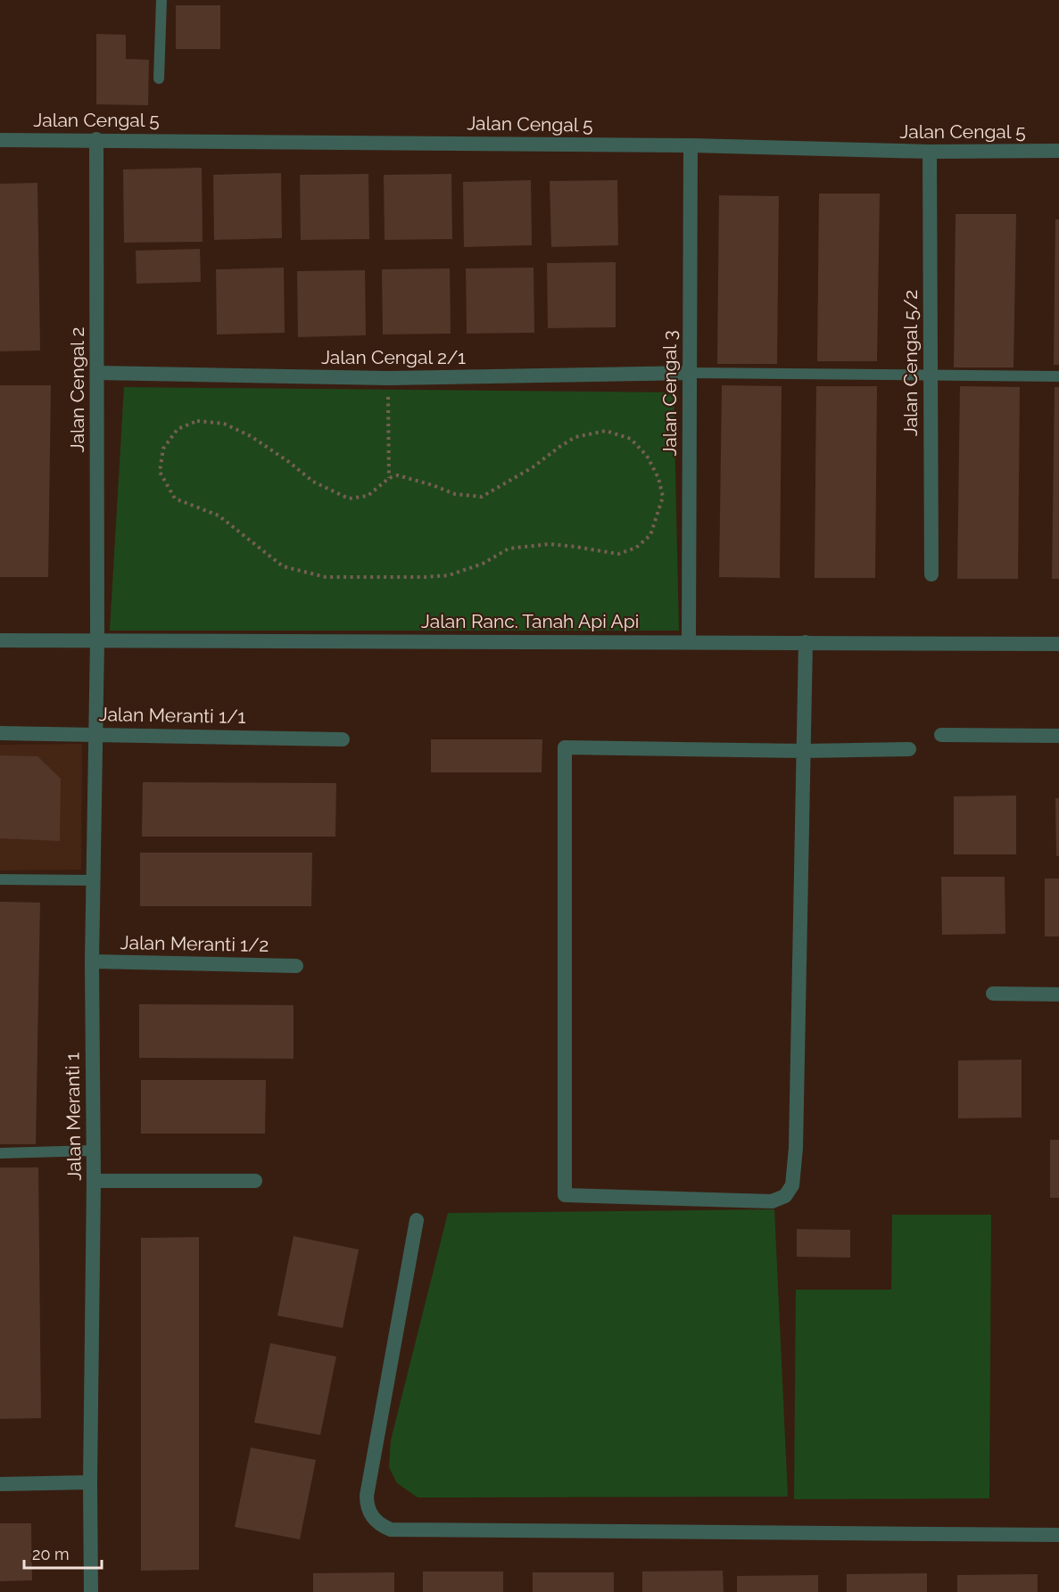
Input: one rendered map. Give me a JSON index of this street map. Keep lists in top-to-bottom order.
{
  "streets": {
    "street": [
      "Jalan Cengal 5",
      "Jalan Cengal 2/1",
      "Jalan Cengal 5/2",
      "Jalan Cengal 2",
      "Jalan Cengal 3",
      "Jalan Ranc. Tanah Api Api",
      "Jalan Meranti 1/1",
      "Jalan Meranti 1/2",
      "Jalan Meranti 1"
    ]
  },
  "crossings": [
    ["Jalan Cengal 5", "Jalan Cengal 5/2"],
    ["Jalan Cengal 5", "Jalan Cengal 2"],
    ["Jalan Cengal 5", "Jalan Cengal 3"],
    ["Jalan Cengal 2/1", "Jalan Cengal 2"],
    ["Jalan Cengal 2/1", "Jalan Cengal 3"],
    ["Jalan Cengal 2", "Jalan Ranc. Tanah Api Api"],
    ["Jalan Cengal 2", "Jalan Meranti 1"],
    ["Jalan Cengal 3", "Jalan Ranc. Tanah Api Api"],
    ["Jalan Ranc. Tanah Api Api", "Jalan Meranti 1"],
    ["Jalan Meranti 1/1", "Jalan Meranti 1"],
    ["Jalan Meranti 1/2", "Jalan Meranti 1"]
  ],
  "scale_bar": "20 m"
}
